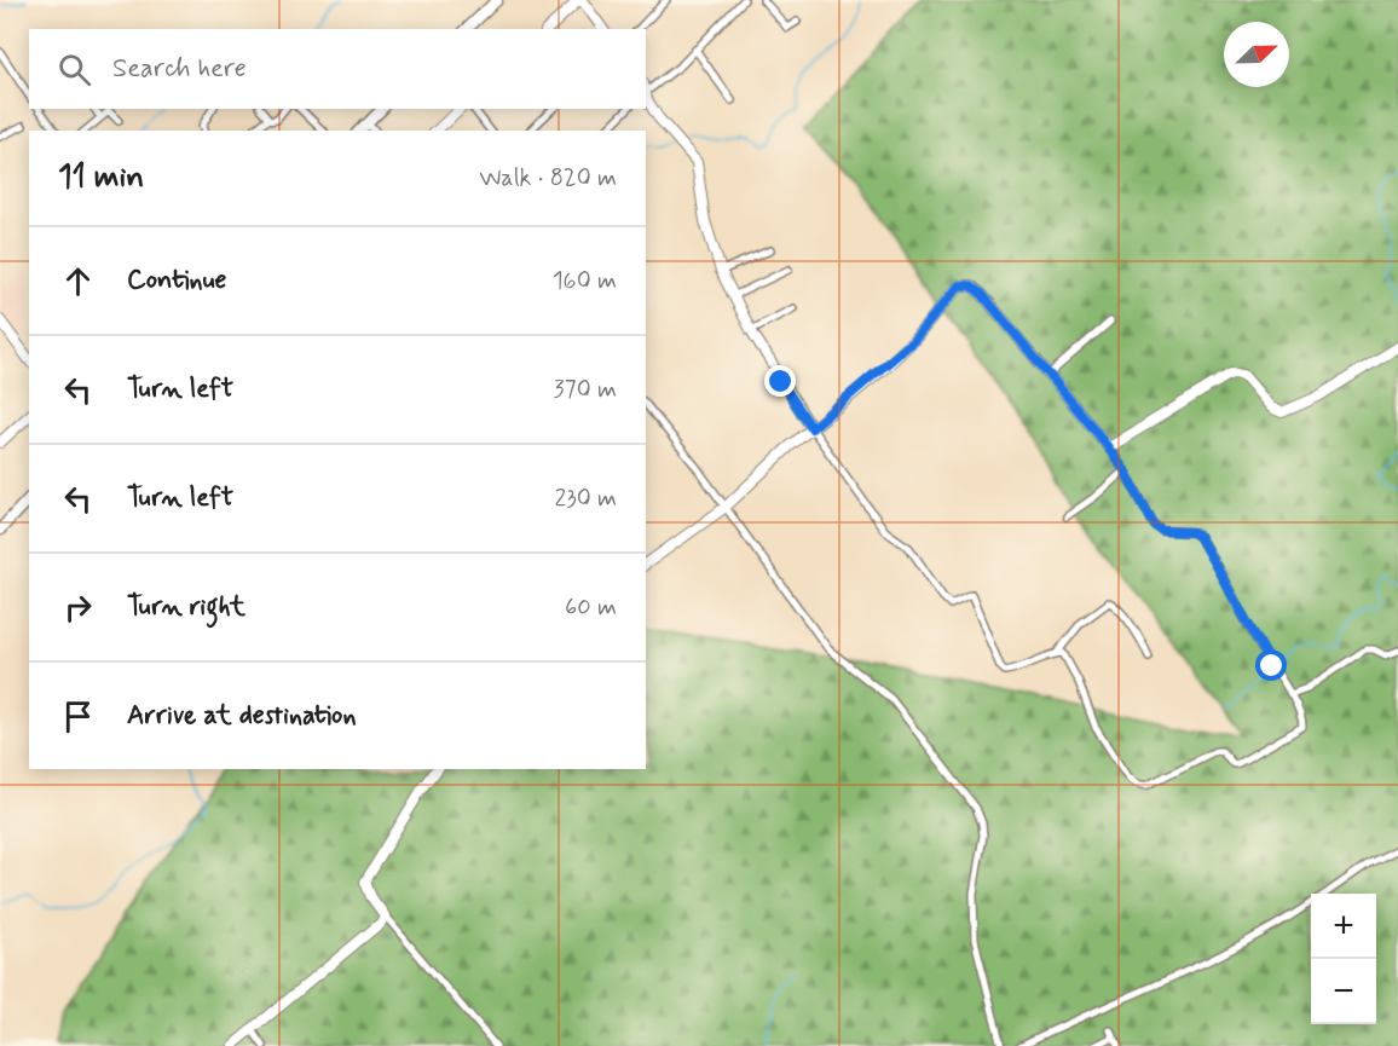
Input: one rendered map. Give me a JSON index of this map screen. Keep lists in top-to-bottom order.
{
  "north": "top right",
  "page": {
    "search": "Search here",
    "heading": ["11 min", "Walk · 820 m"],
    "list": [
      ["Continue", "160 m"],
      ["Turn left", "370 m"],
      ["Turn left", "230 m"],
      ["Turn right", "60 m"],
      "Arrive at destination"
    ],
    "map_buttons": ["+", "−"]
  }
}
